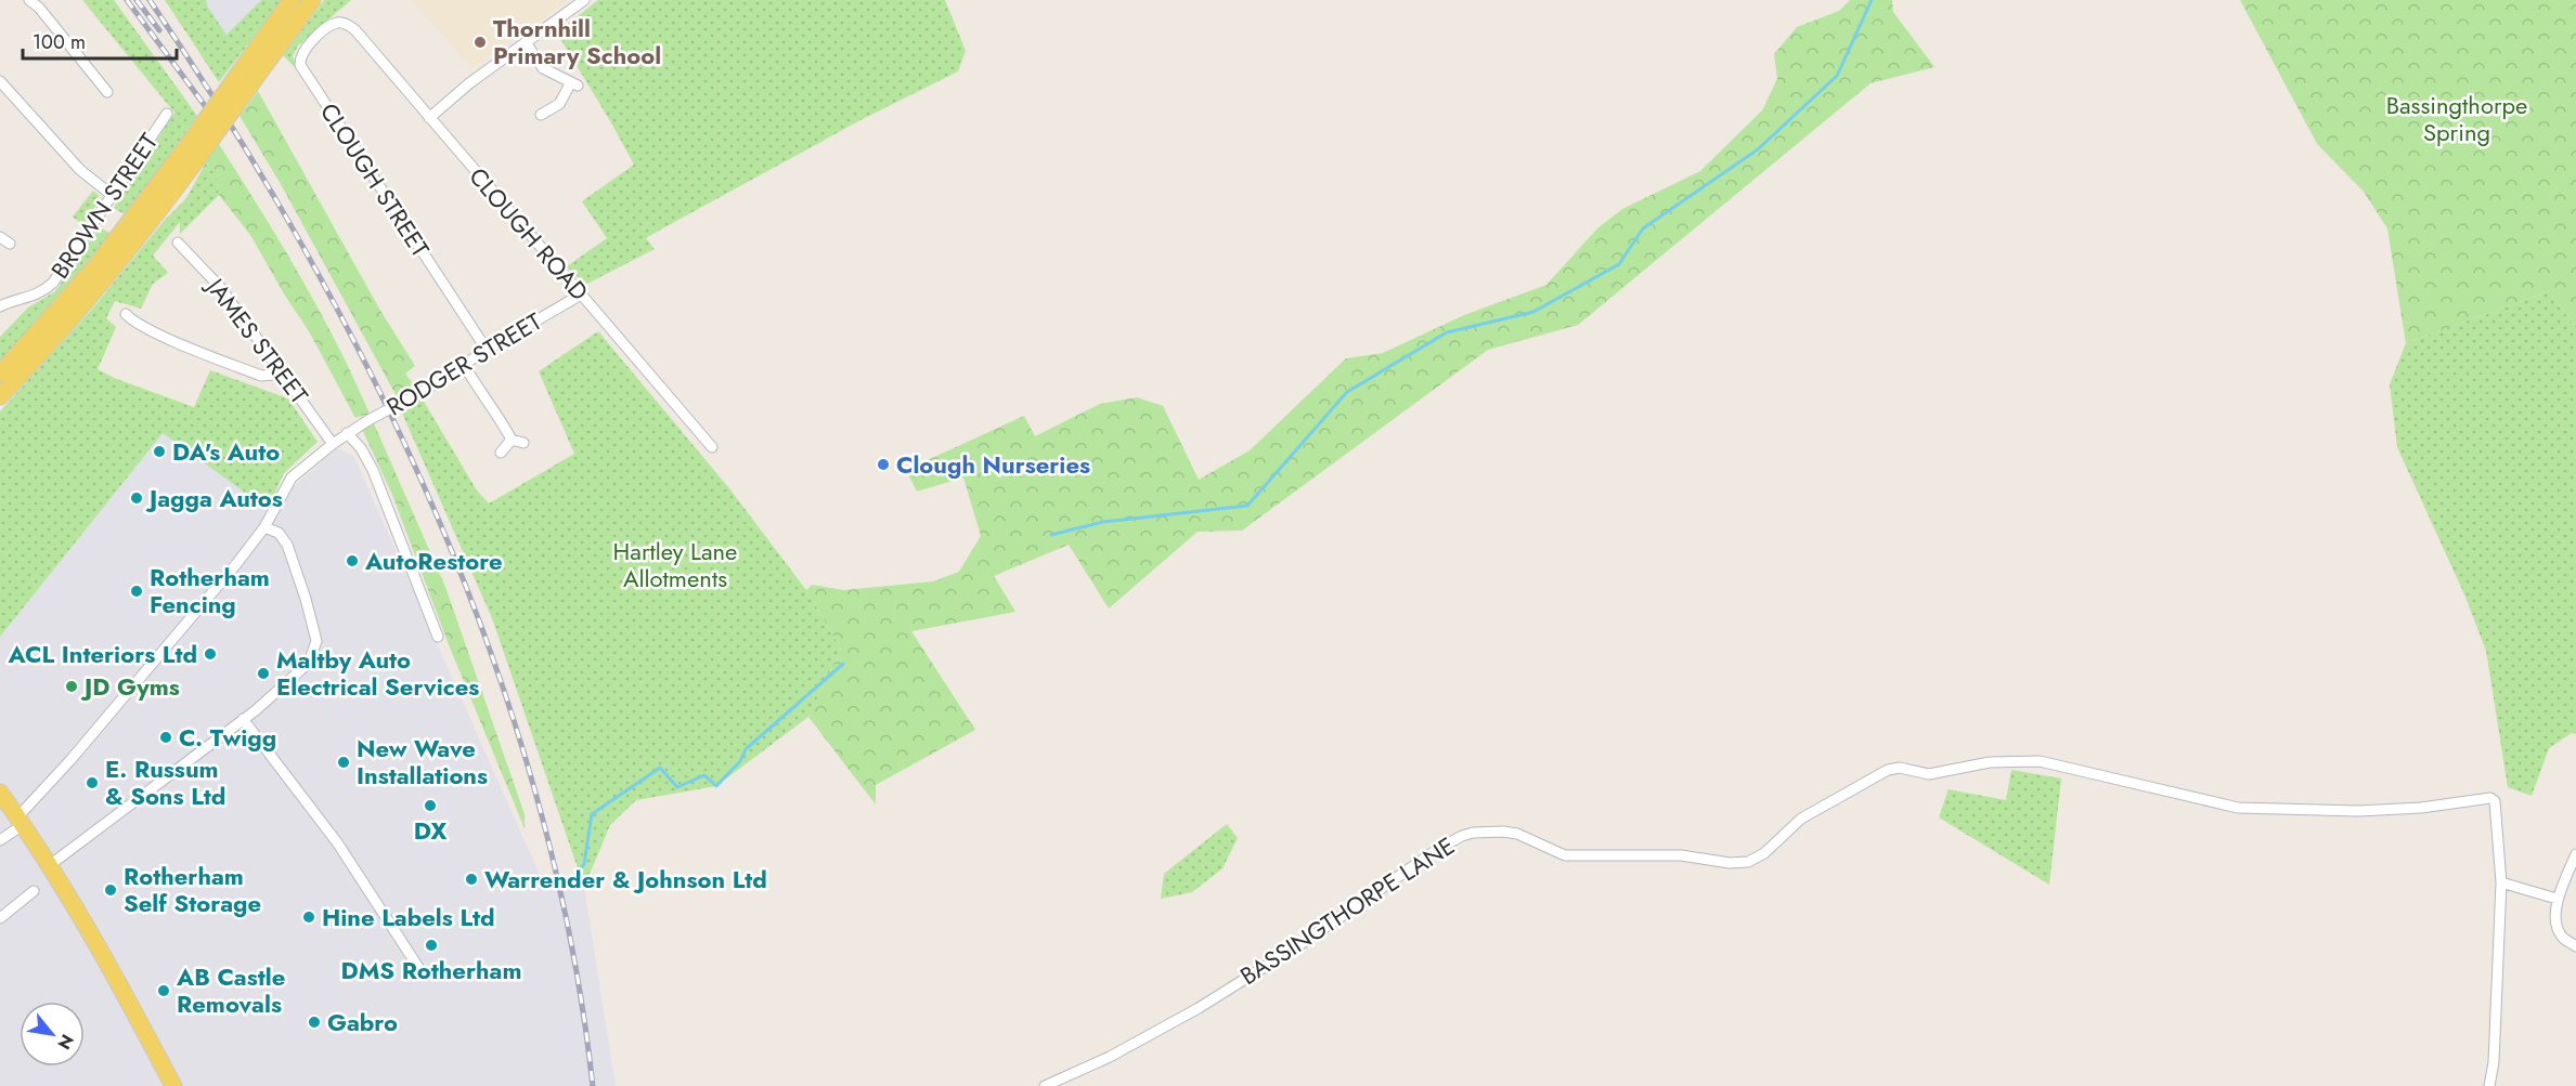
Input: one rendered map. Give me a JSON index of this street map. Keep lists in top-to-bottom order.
{
  "streets": {
    "street": [
      "CLOUGH STREET",
      "BROWN STREET",
      "CLOUGH ROAD",
      "JAMES STREET",
      "RODGER STREET",
      "BASSINGTHORPE LANE"
    ]
  },
  "crossings": [
    ["CLOUGH STREET", "CLOUGH ROAD"],
    ["CLOUGH STREET", "RODGER STREET"],
    ["CLOUGH ROAD", "RODGER STREET"],
    ["JAMES STREET", "RODGER STREET"]
  ],
  "parks": ["Bassingthorpe Spring", "Hartley Lane Allotments"],
  "places": [
    "Thornhill Primary School",
    "DA's Auto",
    "Clough Nurseries",
    "Jagga Autos",
    "AutoRestore",
    "Rotherham Fencing",
    "ACL Interiors Ltd",
    "Maltby Auto Electrical Services",
    "JD Gyms",
    "C. Twigg",
    "New Wave Installations",
    "E. Russum & Sons Ltd",
    "DX",
    "Warrender & Johnson Ltd",
    "Rotherham Self Storage",
    "Hine Labels Ltd",
    "DMS Rotherham",
    "AB Castle Removals",
    "Gabro"
  ],
  "scale_bar": "100 m",
  "north": "bottom right"
}
